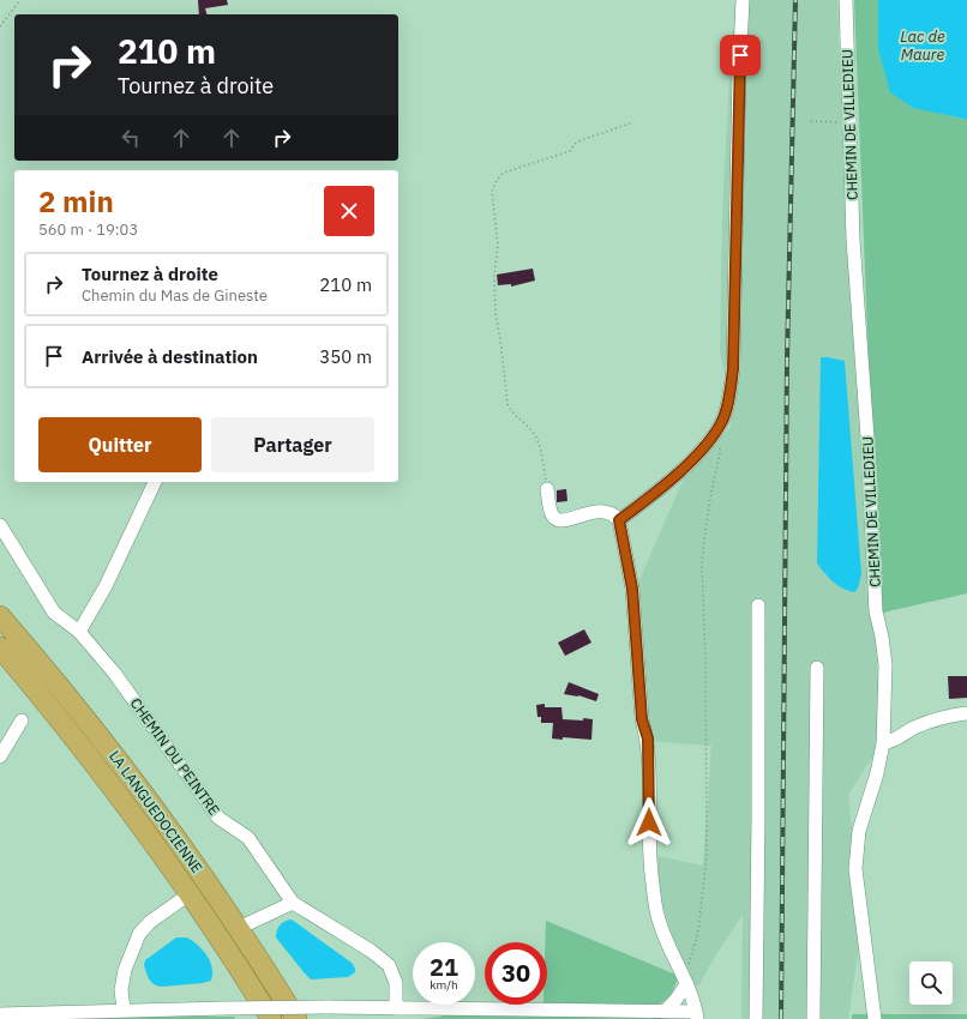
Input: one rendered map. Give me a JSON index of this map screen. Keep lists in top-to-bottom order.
{
  "streets": {
    "highway": ["LA LANGUEDOCIENNE"],
    "street": ["CHEMIN DE VILLEDIEU", "CHEMIN DU PEINTRE"]
  },
  "water": ["Lac de Maure"],
  "page": {
    "turn": ["210 m", "Tournez à droite"],
    "heading": ["2 min", "560 m · 19:03"],
    "list": [
      {
        "name": "Tournez à droite",
        "note": "Chemin du Mas de Gineste",
        "value": "210 m"
      },
      {
        "name": "Arrivée à destination",
        "value": "350 m"
      }
    ],
    "buttons": ["Quitter", "Partager"],
    "speed": "21 km/h",
    "limit": "30"
  }
}
